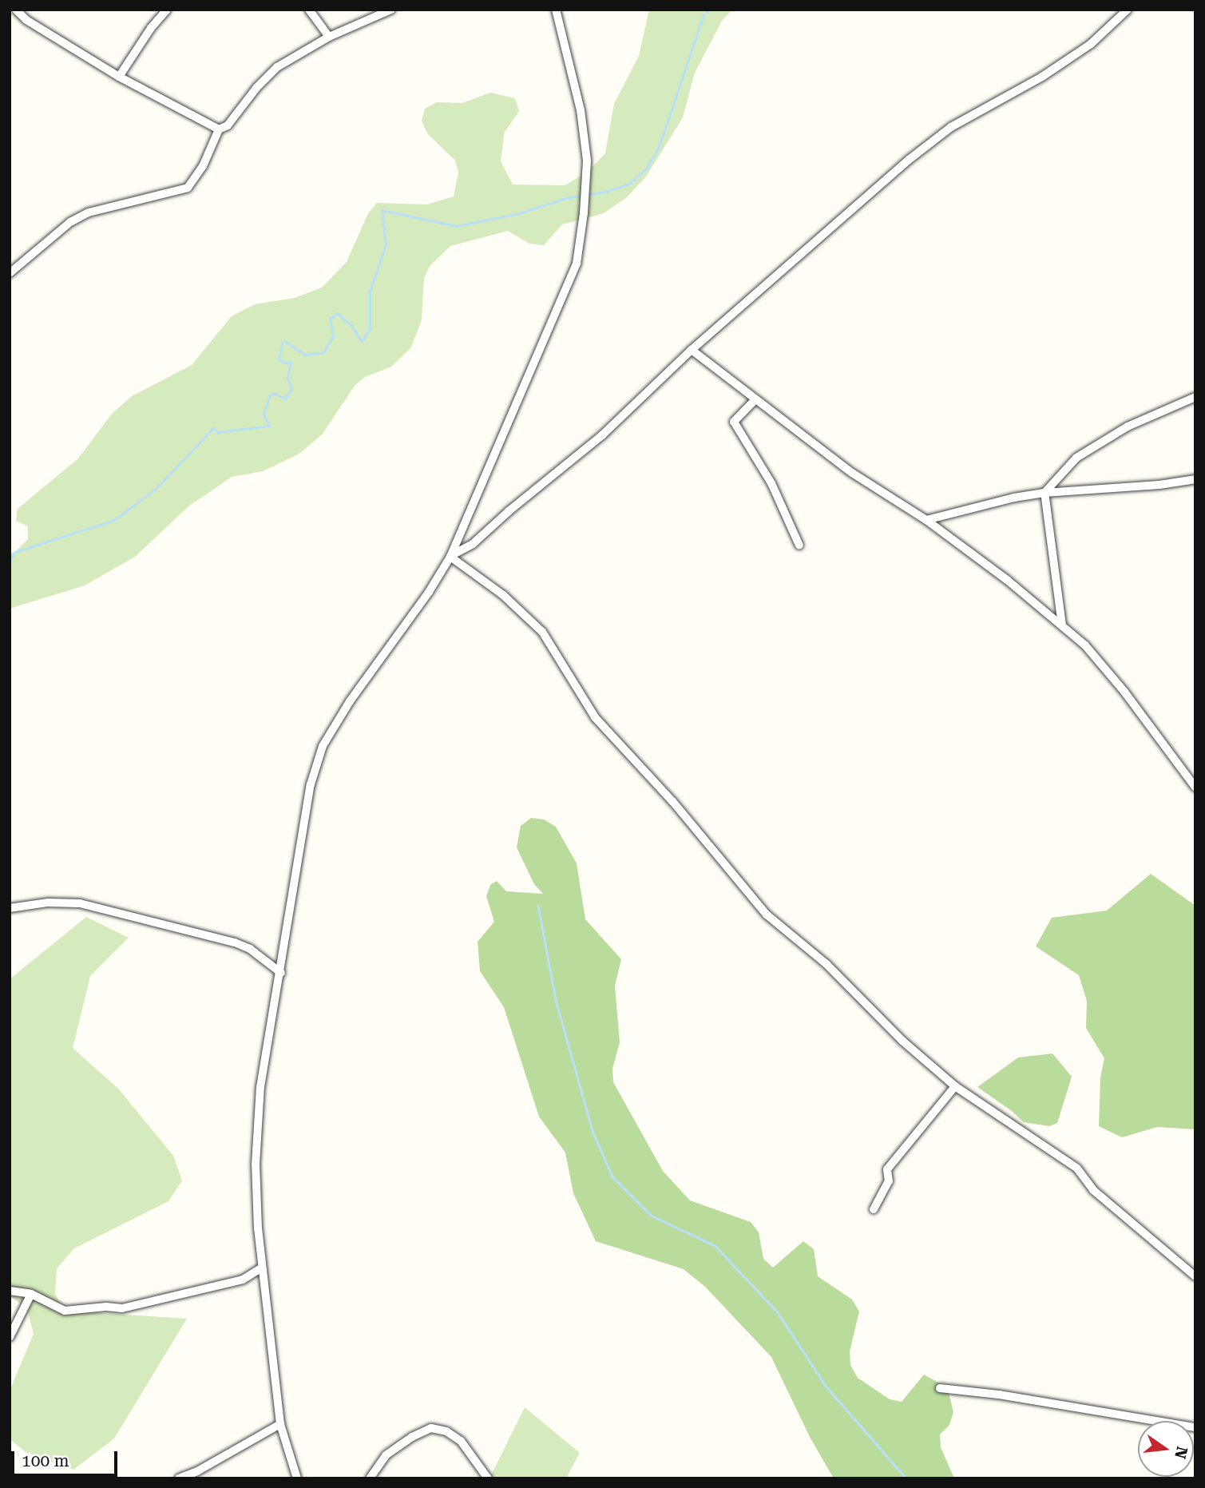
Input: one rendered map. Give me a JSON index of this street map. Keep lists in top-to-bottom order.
{
  "scale_bar": "100 m",
  "north": "right"
}
